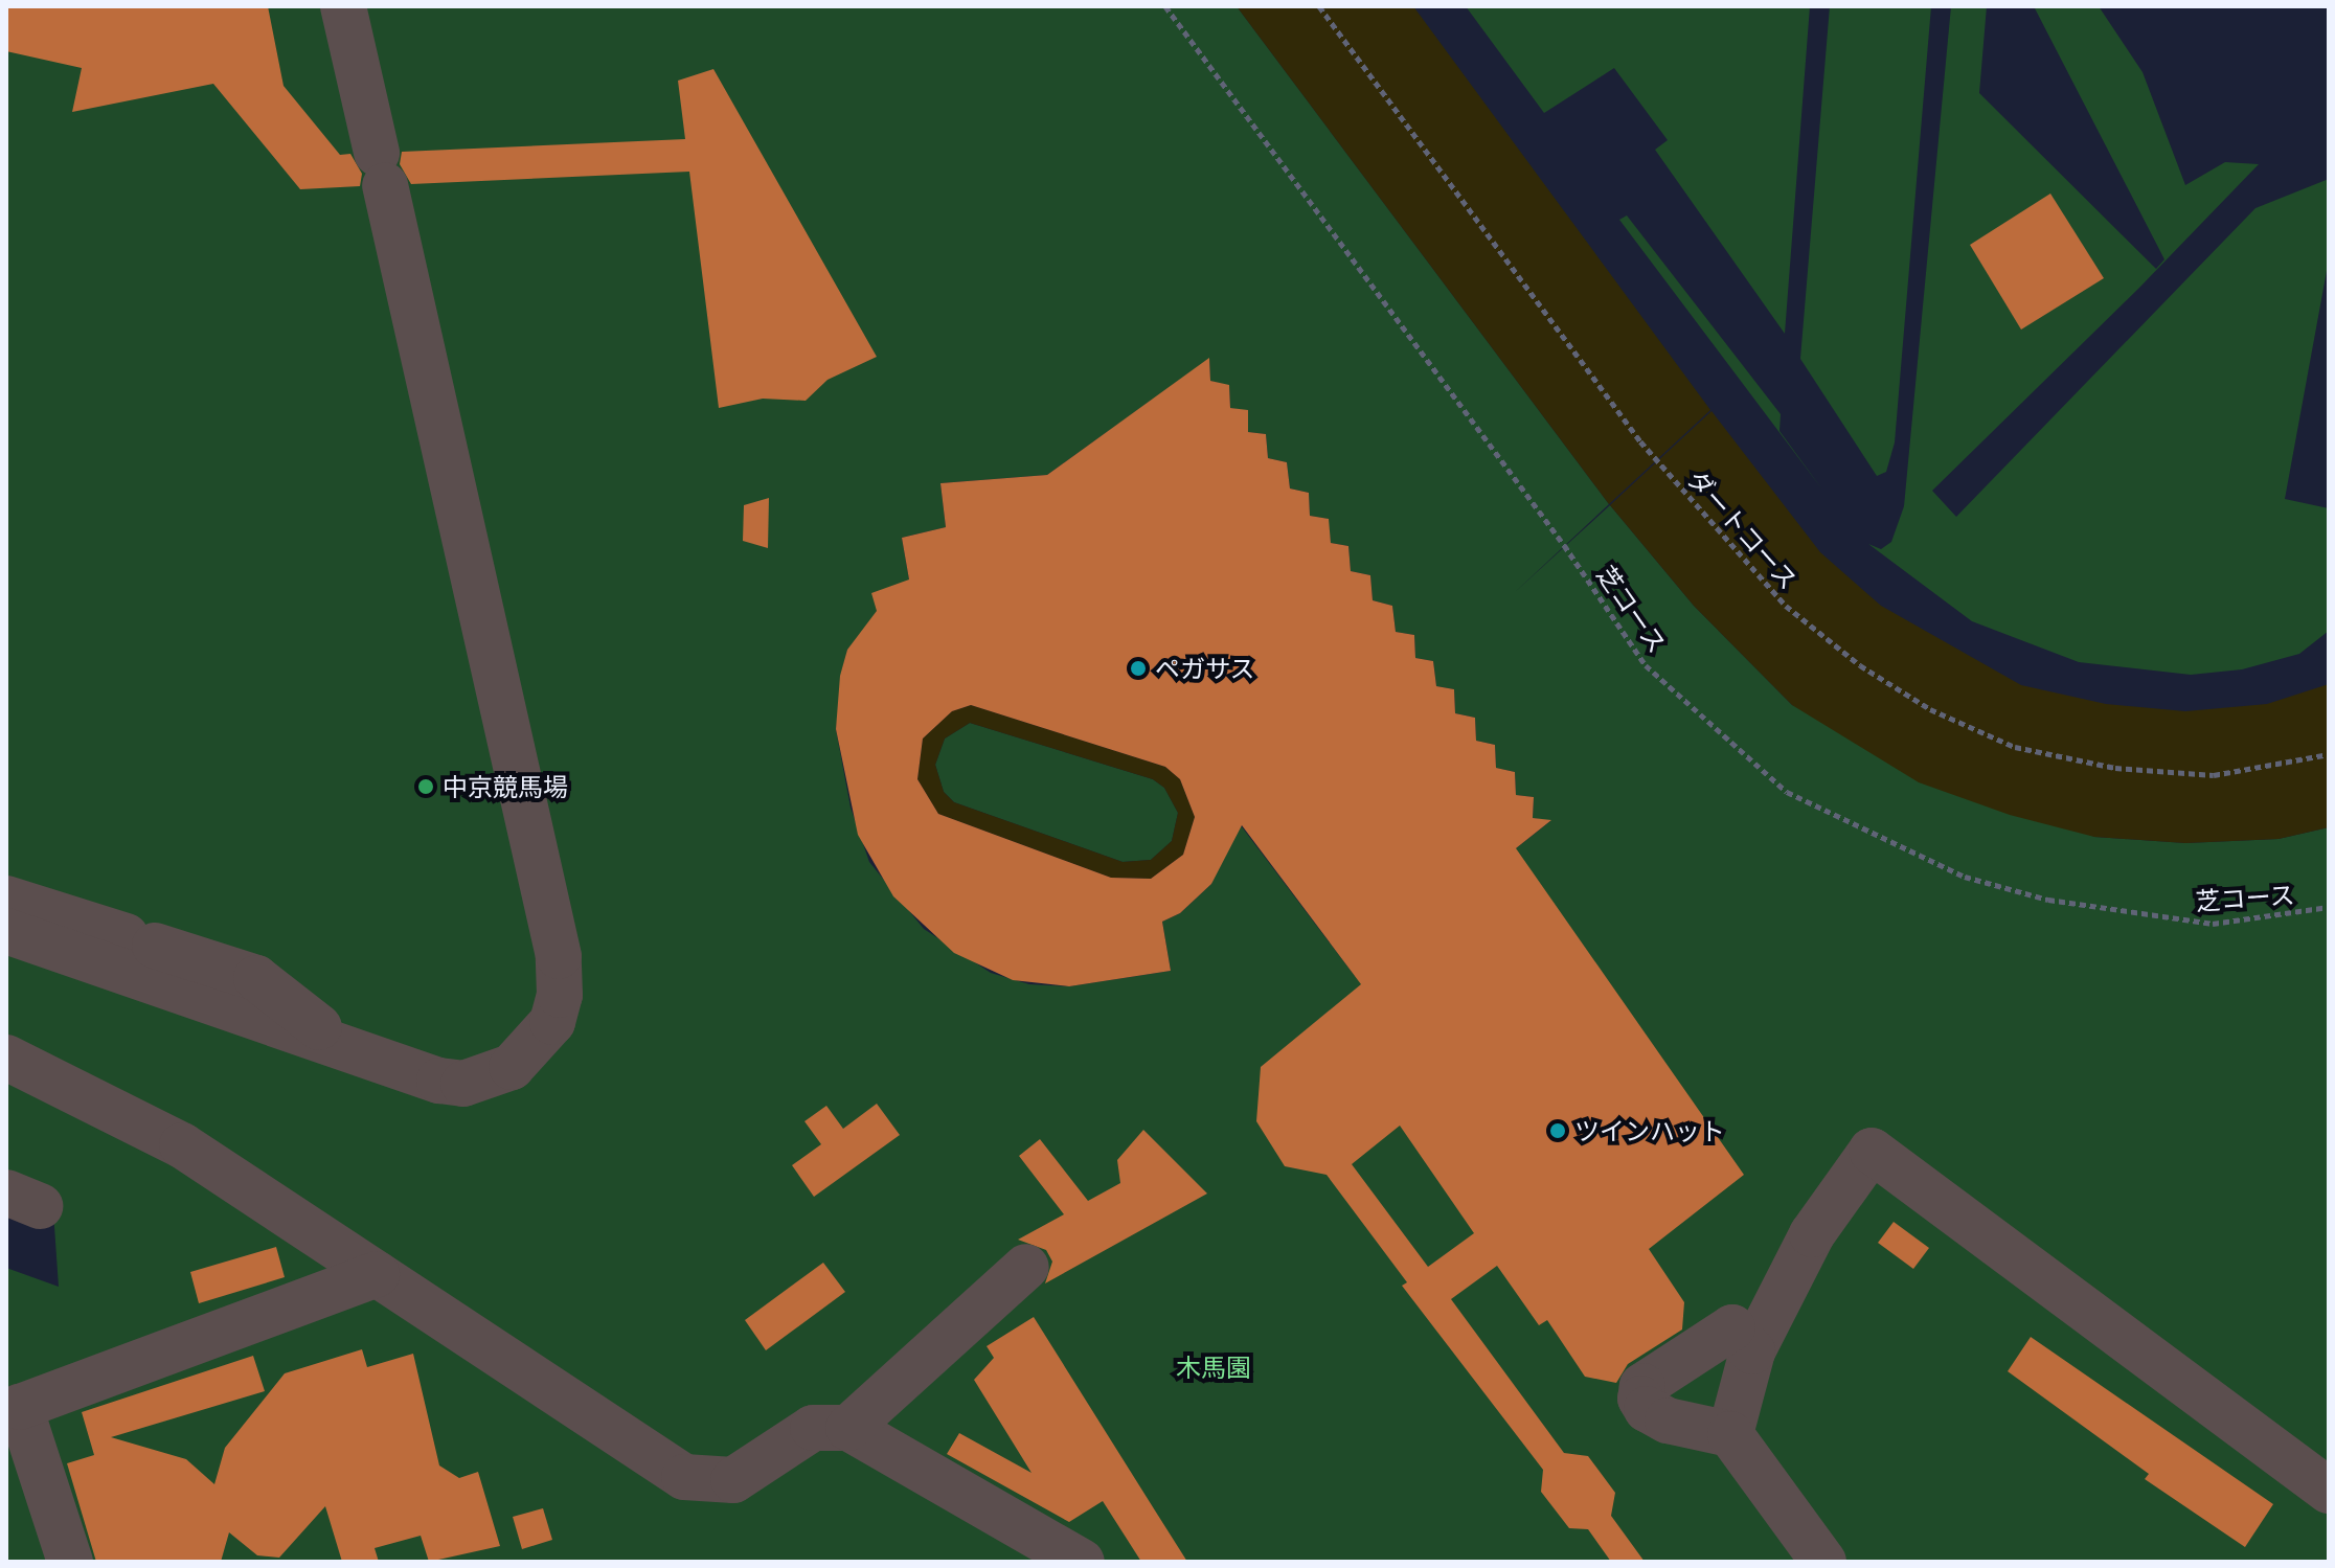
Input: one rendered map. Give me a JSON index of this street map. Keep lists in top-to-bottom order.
{
  "streets": {
    "path": ["ダートコース", "芝コース"]
  },
  "parks": ["木馬園"],
  "places": ["ペガサス", "中京競馬場", "ツインハット"]
}
